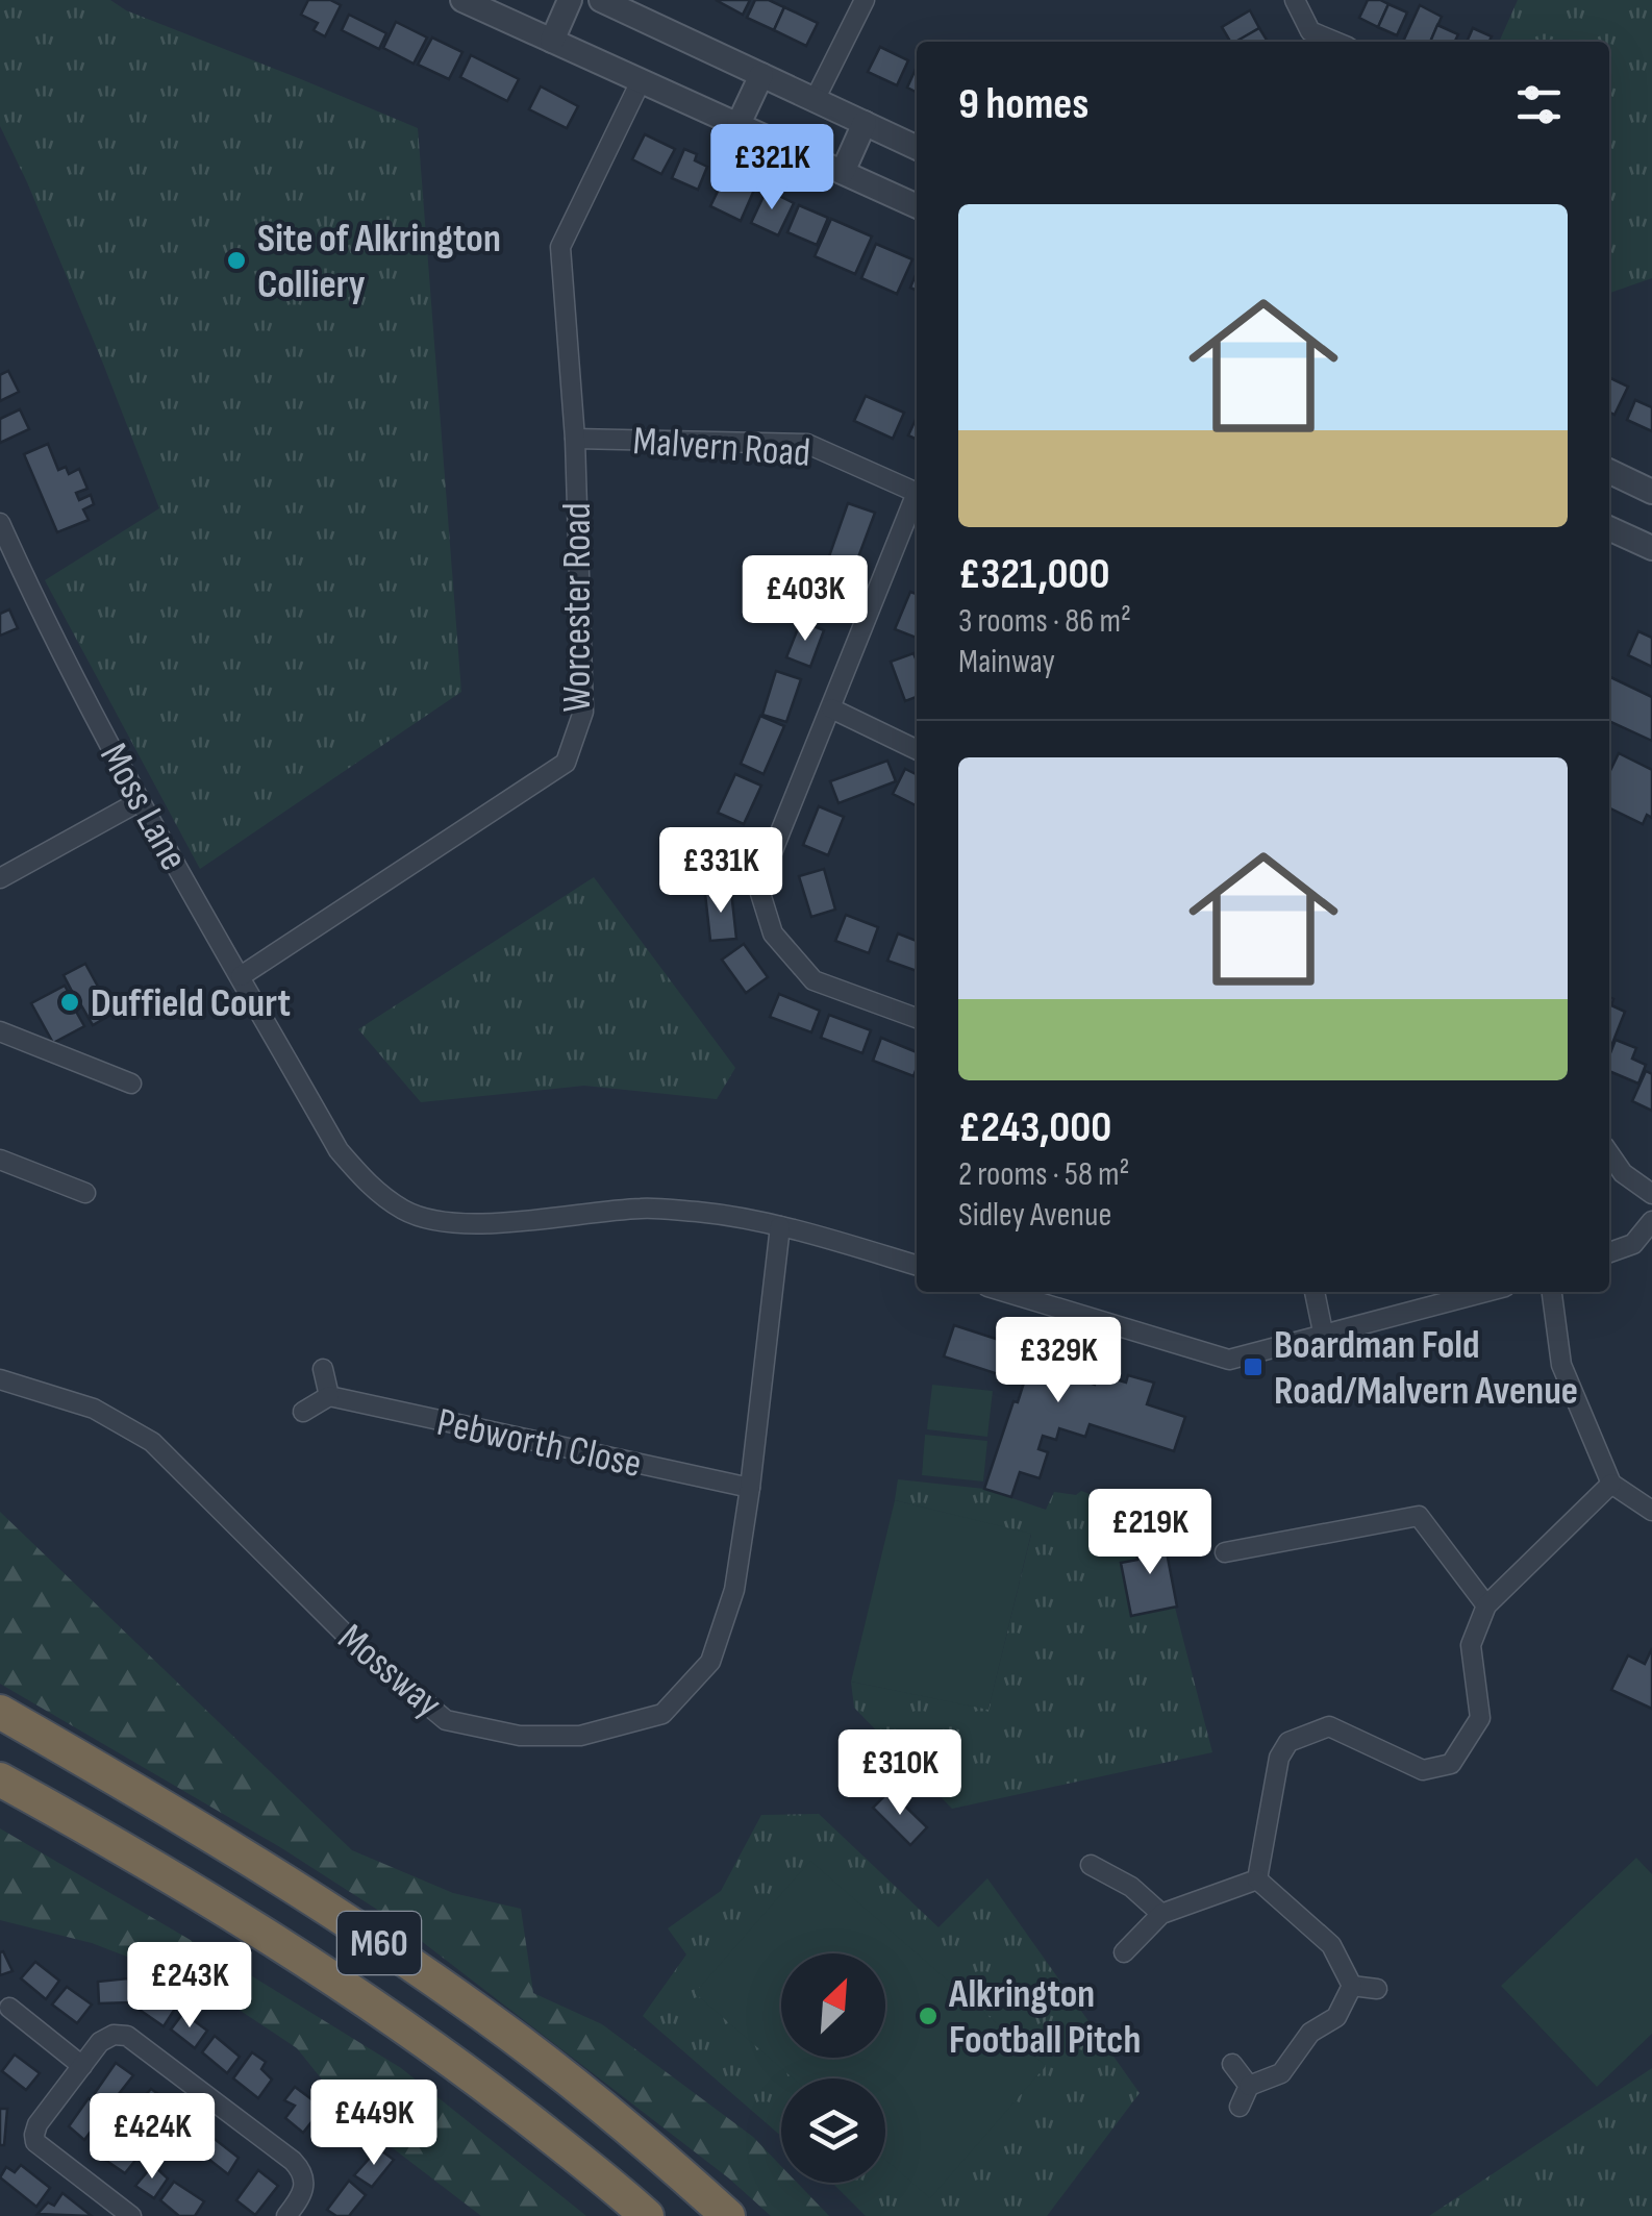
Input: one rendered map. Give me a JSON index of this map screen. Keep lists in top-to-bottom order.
{
  "streets": {
    "highway": ["M60"],
    "street": [
      "Malvern Road",
      "Worcester Road",
      "Moss Lane",
      "Pebworth Close",
      "Mossway"
    ]
  },
  "crossings": [
    ["Malvern Road", "Worcester Road"],
    ["Worcester Road", "Moss Lane"],
    ["Moss Lane", "Mossway"],
    ["Pebworth Close", "Mossway"]
  ],
  "places": {
    "other": ["Site of Alkrington Colliery", "Duffield Court", "Alkrington Football Pitch"],
    "transit": ["Boardman Fold Road/Malvern Avenue"]
  },
  "north": "top right",
  "page": {
    "heading": "9 homes",
    "price": [
      "£321K",
      "£403K",
      "£331K",
      "£329K",
      "£219K",
      "£310K",
      "£243K",
      "£449K",
      "£424K"
    ],
    "list": [
      {
        "name": "£321,000",
        "note": "3 rooms · 86 m² · Mainway"
      },
      {
        "name": "£243,000",
        "note": "2 rooms · 58 m² · Sidley Avenue"
      }
    ]
  }
}
